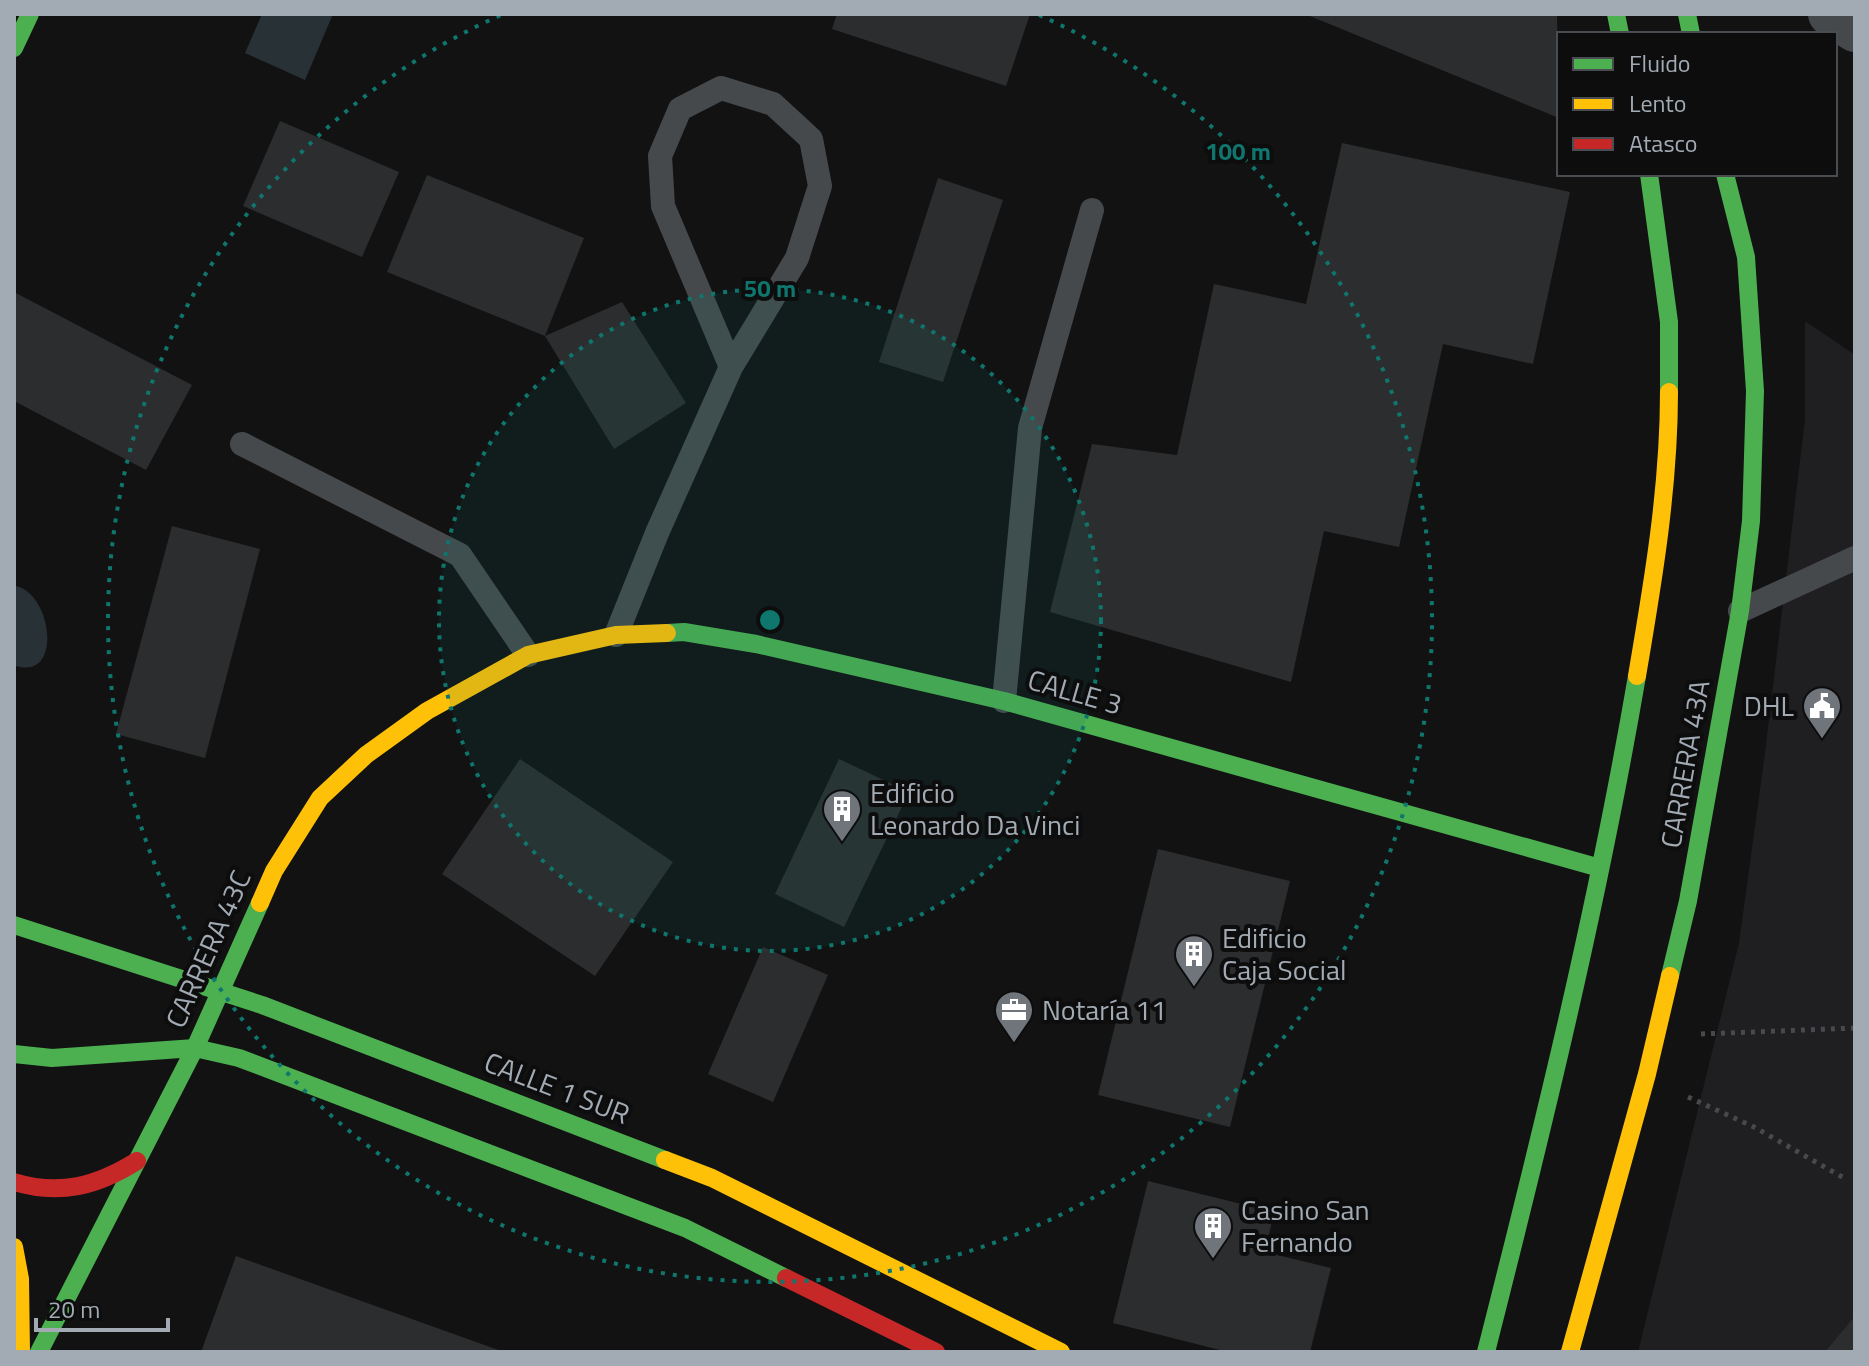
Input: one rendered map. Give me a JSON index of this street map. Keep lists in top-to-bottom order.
{
  "streets": {
    "street": [
      "CALLE 3",
      "CARRERA 43A",
      "CARRERA 43C",
      "CALLE 1 SUR"
    ]
  },
  "crossings": [
    ["CALLE 3", "CARRERA 43C"],
    ["CARRERA 43C", "CALLE 1 SUR"]
  ],
  "places": {
    "public building": ["DHL"],
    "building": ["Edificio Leonardo Da Vinci", "Edificio Caja Social", "Casino San Fernando"],
    "office": ["Notaría 11"]
  },
  "legend": ["Fluido", "Lento", "Atasco"],
  "scale_bar": "20 m",
  "rings": ["100 m", "50 m"]
}
